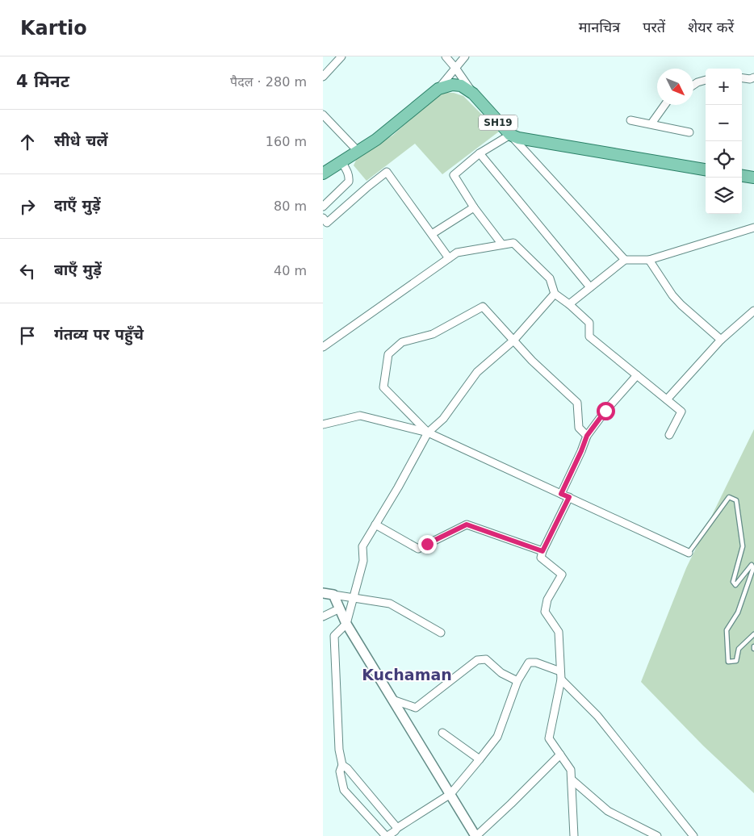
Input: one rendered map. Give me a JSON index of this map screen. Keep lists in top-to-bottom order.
{
  "streets": {
    "main road": ["SH19"]
  },
  "districts": ["Kuchaman"],
  "north": "bottom right",
  "page": {
    "header": "Kartio",
    "nav": ["मानचित्र", "परतें", "शेयर करें"],
    "heading": ["4 मिनट", "पैदल · 280 m"],
    "map_buttons": ["+", "−"],
    "list": [
      ["सीधे चलें", "160 m"],
      ["दाएँ मुड़ें", "80 m"],
      ["बाएँ मुड़ें", "40 m"],
      "गंतव्य पर पहुँचे"
    ]
  }
}
